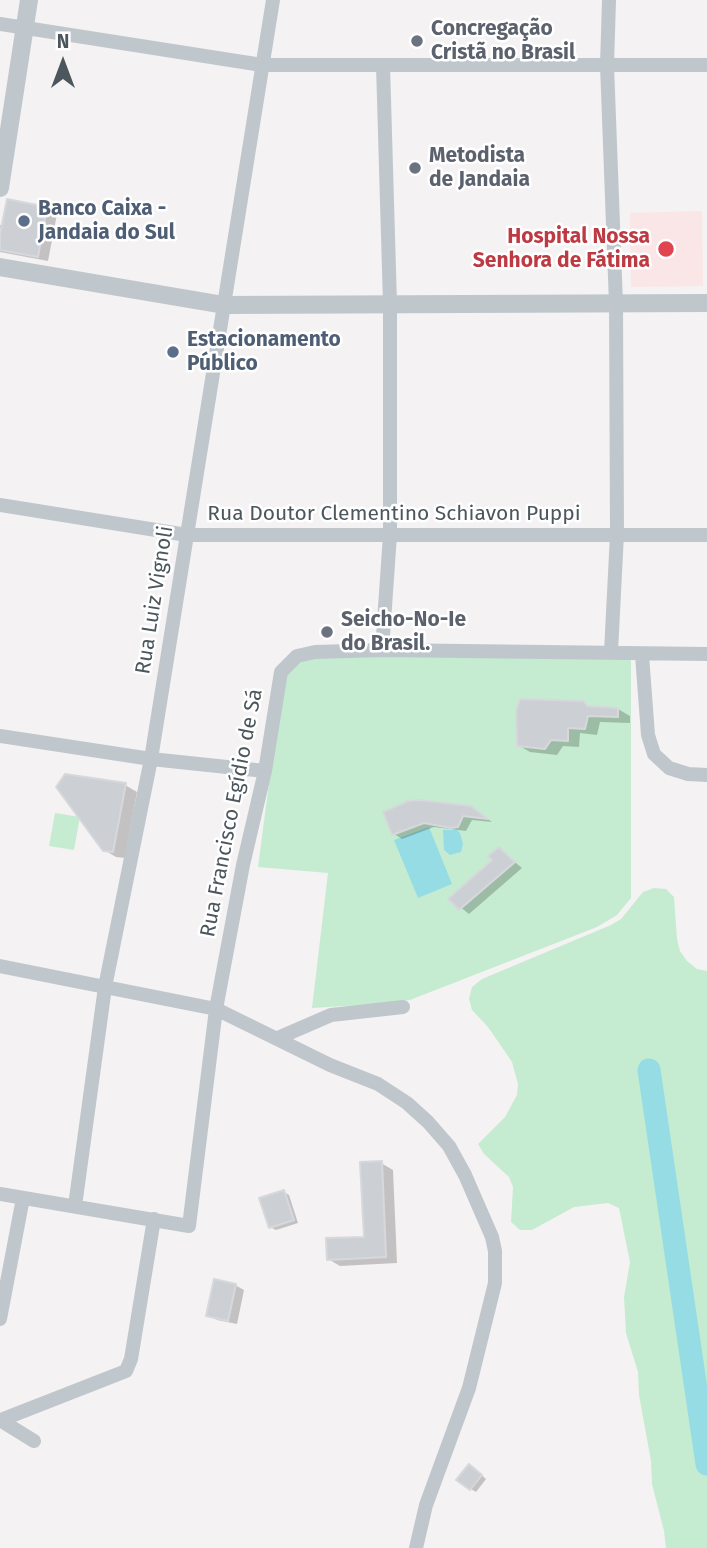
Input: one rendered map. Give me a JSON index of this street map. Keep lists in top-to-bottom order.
{
  "streets": {
    "street": ["Rua Doutor Clementino Schiavon Puppi", "Rua Luiz Vignoli", "Rua Francisco Egídio de Sá"]
  },
  "crossings": [
    ["Rua Doutor Clementino Schiavon Puppi", "Rua Luiz Vignoli"]
  ],
  "places": [
    "Concregação Cristã no Brasil",
    "Metodista de Jandaia",
    "Banco Caixa - Jandaia do Sul",
    "Hospital Nossa Senhora de Fátima",
    "Estacionamento Público",
    "Seicho-No-Ie do Brasil."
  ],
  "north": "top"
}
